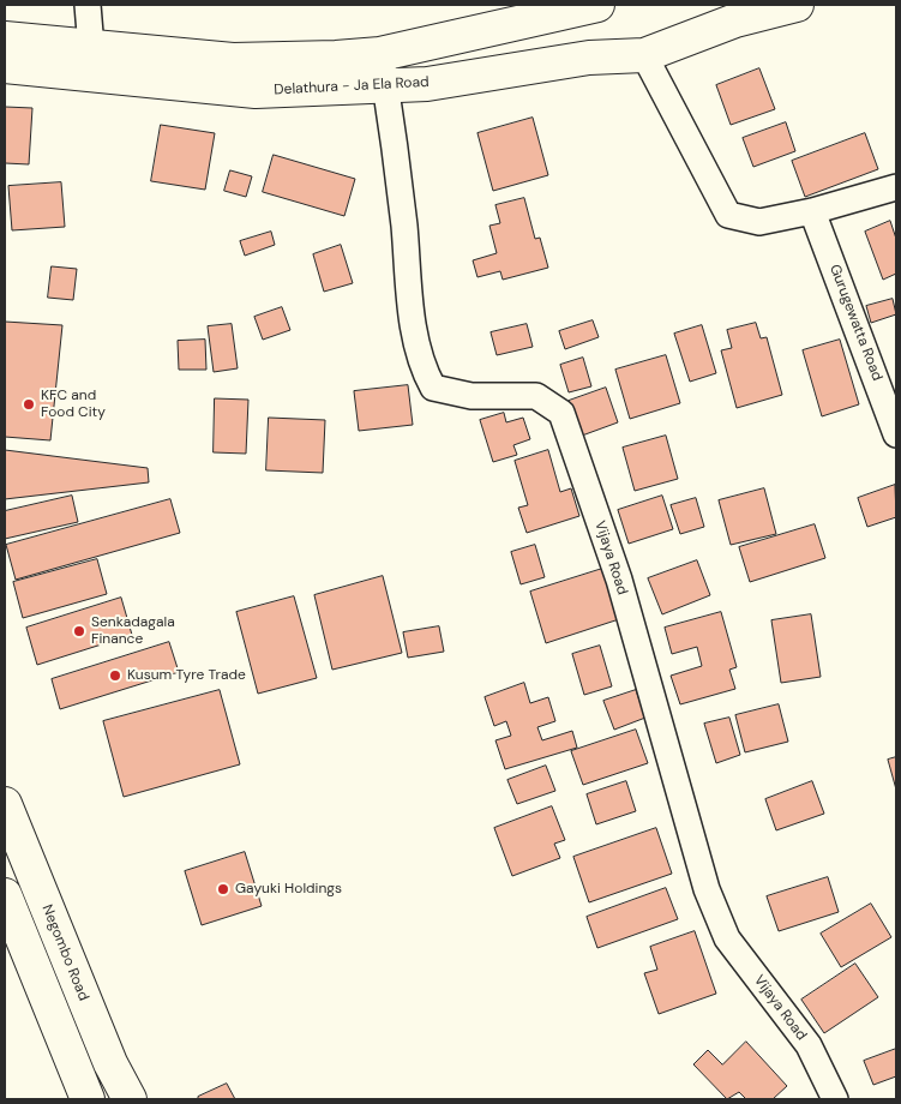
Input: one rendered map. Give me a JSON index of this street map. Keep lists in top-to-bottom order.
{
  "streets": {
    "main road": ["Delathura - Ja Ela Road", "Negombo Road"],
    "street": ["Gurugewatta Road", "Vijaya Road"]
  },
  "crossings": [
    ["Delathura - Ja Ela Road", "Vijaya Road"]
  ],
  "places": [
    "KFC and Food City",
    "Senkadagala Finance",
    "Kusum Tyre Trade",
    "Gayuki Holdings"
  ]
}
